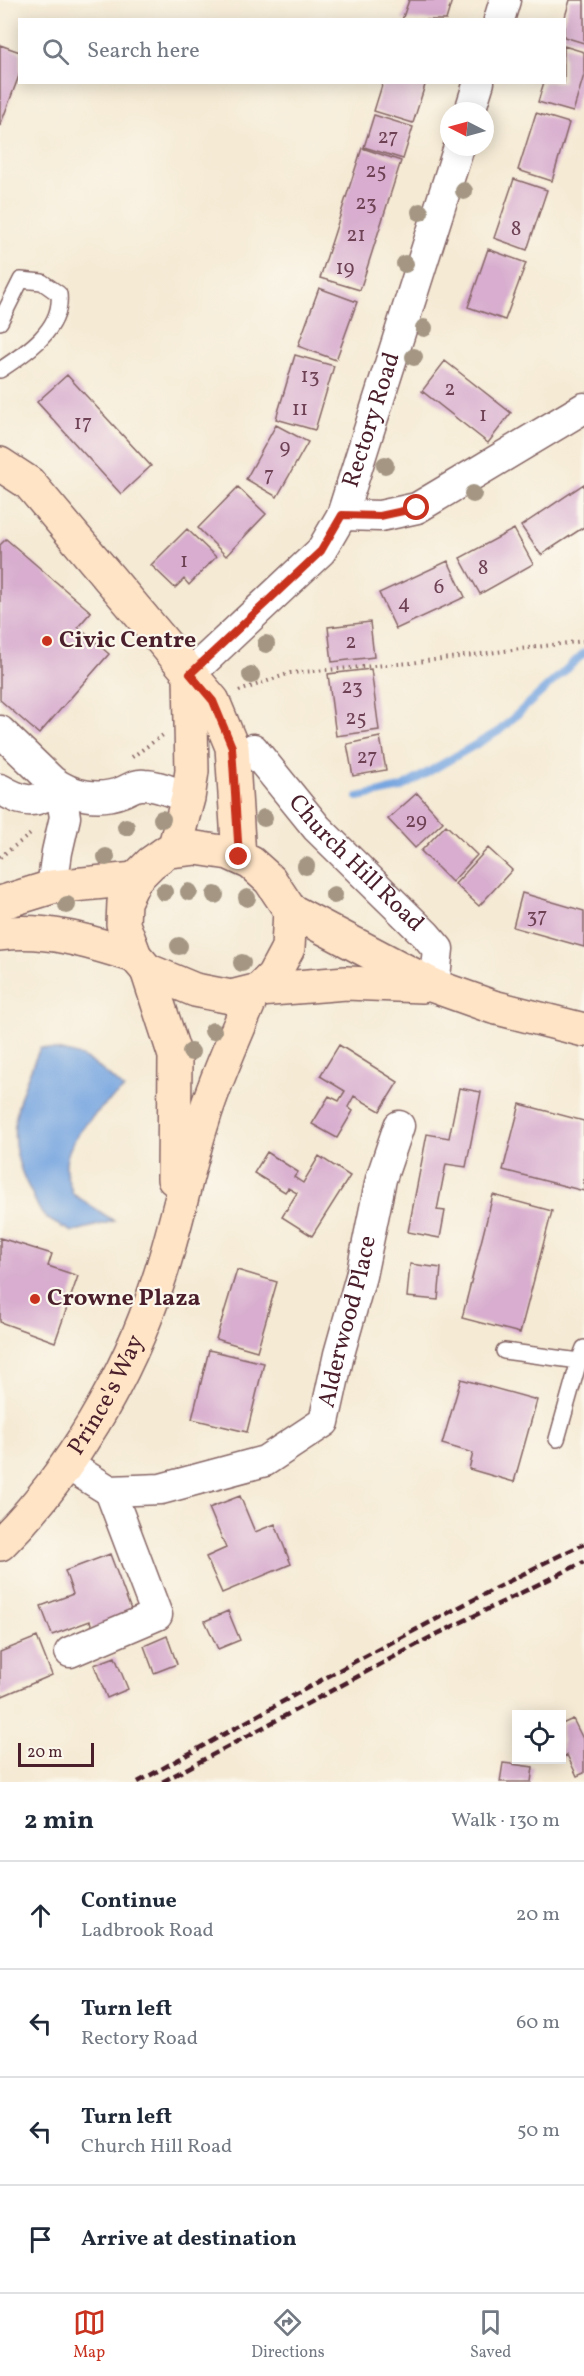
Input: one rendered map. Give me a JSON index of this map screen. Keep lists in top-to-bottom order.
{
  "streets": {
    "street": [
      "Rectory Road",
      "Church Hill Road",
      "Alderwood Place",
      "Prince's Way"
    ]
  },
  "crossings": [
    ["Church Hill Road", "Prince's Way"]
  ],
  "places": ["Civic Centre", "Crowne Plaza"],
  "house_numbers": [
    "27",
    "25",
    "23",
    "8",
    "21",
    "19",
    "13",
    "2",
    "11",
    "1",
    "17",
    "9",
    "7",
    "1",
    "8",
    "6",
    "4",
    "2",
    "23",
    "25",
    "27",
    "29",
    "37"
  ],
  "scale_bar": "20 m",
  "north": "left",
  "page": {
    "search": "Search here",
    "scale": "20 m",
    "heading": ["2 min", "Walk · 130 m"],
    "list": [
      ["Continue", "Ladbrook Road", "20 m"],
      ["Turn left", "Rectory Road", "60 m"],
      ["Turn left", "Church Hill Road", "50 m"],
      "Arrive at destination"
    ],
    "nav": ["Map", "Directions", "Saved"]
  }
}
